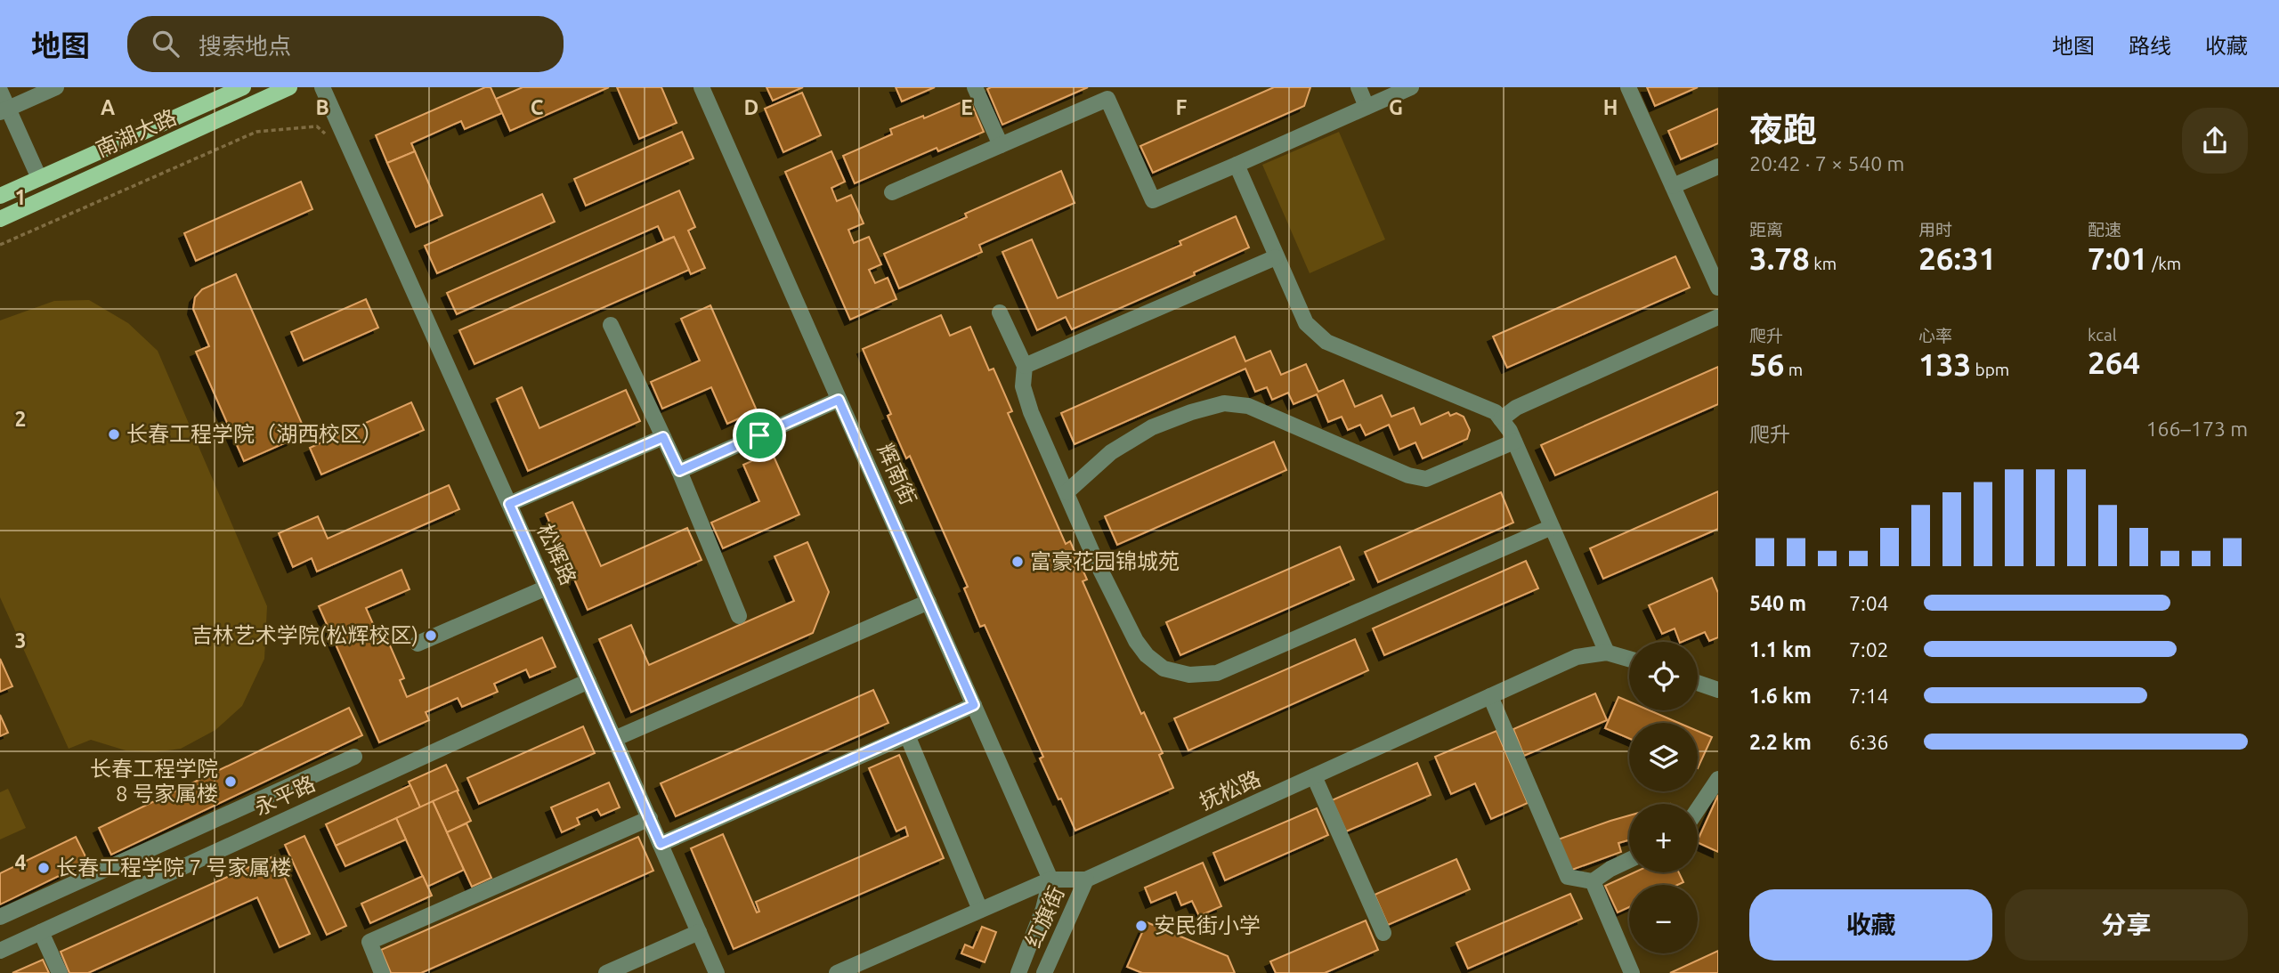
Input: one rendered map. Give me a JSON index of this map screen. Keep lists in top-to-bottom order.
{
  "streets": {
    "main road": ["南湖大路"],
    "street": [
      "辉南街",
      "松辉路",
      "抚松路",
      "永平路",
      "红旗街"
    ]
  },
  "crossings": [
    ["辉南街", "抚松路"],
    ["辉南街", "红旗街"],
    ["松辉路", "永平路"],
    ["抚松路", "红旗街"]
  ],
  "places": [
    "长春工程学院（湖西校区）",
    "富豪花园锦城苑",
    "吉林艺术学院(松辉校区)",
    "长春工程学院 8 号家属楼",
    "长春工程学院 7 号家属楼",
    "安民街小学"
  ],
  "page": {
    "header": "地图",
    "search": "搜索地点",
    "nav": ["地图", "路线", "收藏"],
    "heading": ["夜跑", "20:42 · 7 × 540 m"],
    "stats": [
      ["距离", "3.78 km"],
      ["用时", "26:31"],
      ["配速", "7:01 /km"],
      ["爬升", "56 m"],
      ["心率", "133 bpm"],
      ["kcal", "264"]
    ],
    "chart": ["爬升", "166–173 m"],
    "list": [
      {
        "name": "540 m",
        "note": "7:04"
      },
      {
        "name": "1.1 km",
        "note": "7:02"
      },
      {
        "name": "1.6 km",
        "note": "7:14"
      },
      {
        "name": "2.2 km",
        "note": "6:36"
      }
    ],
    "map_buttons": ["+", "−"],
    "buttons": ["收藏", "分享"]
  },
  "grid": {
    "columns": [
      "A",
      "B",
      "C",
      "D",
      "E",
      "F",
      "G",
      "H"
    ],
    "rows": [
      "1",
      "2",
      "3",
      "4"
    ]
  }
}
